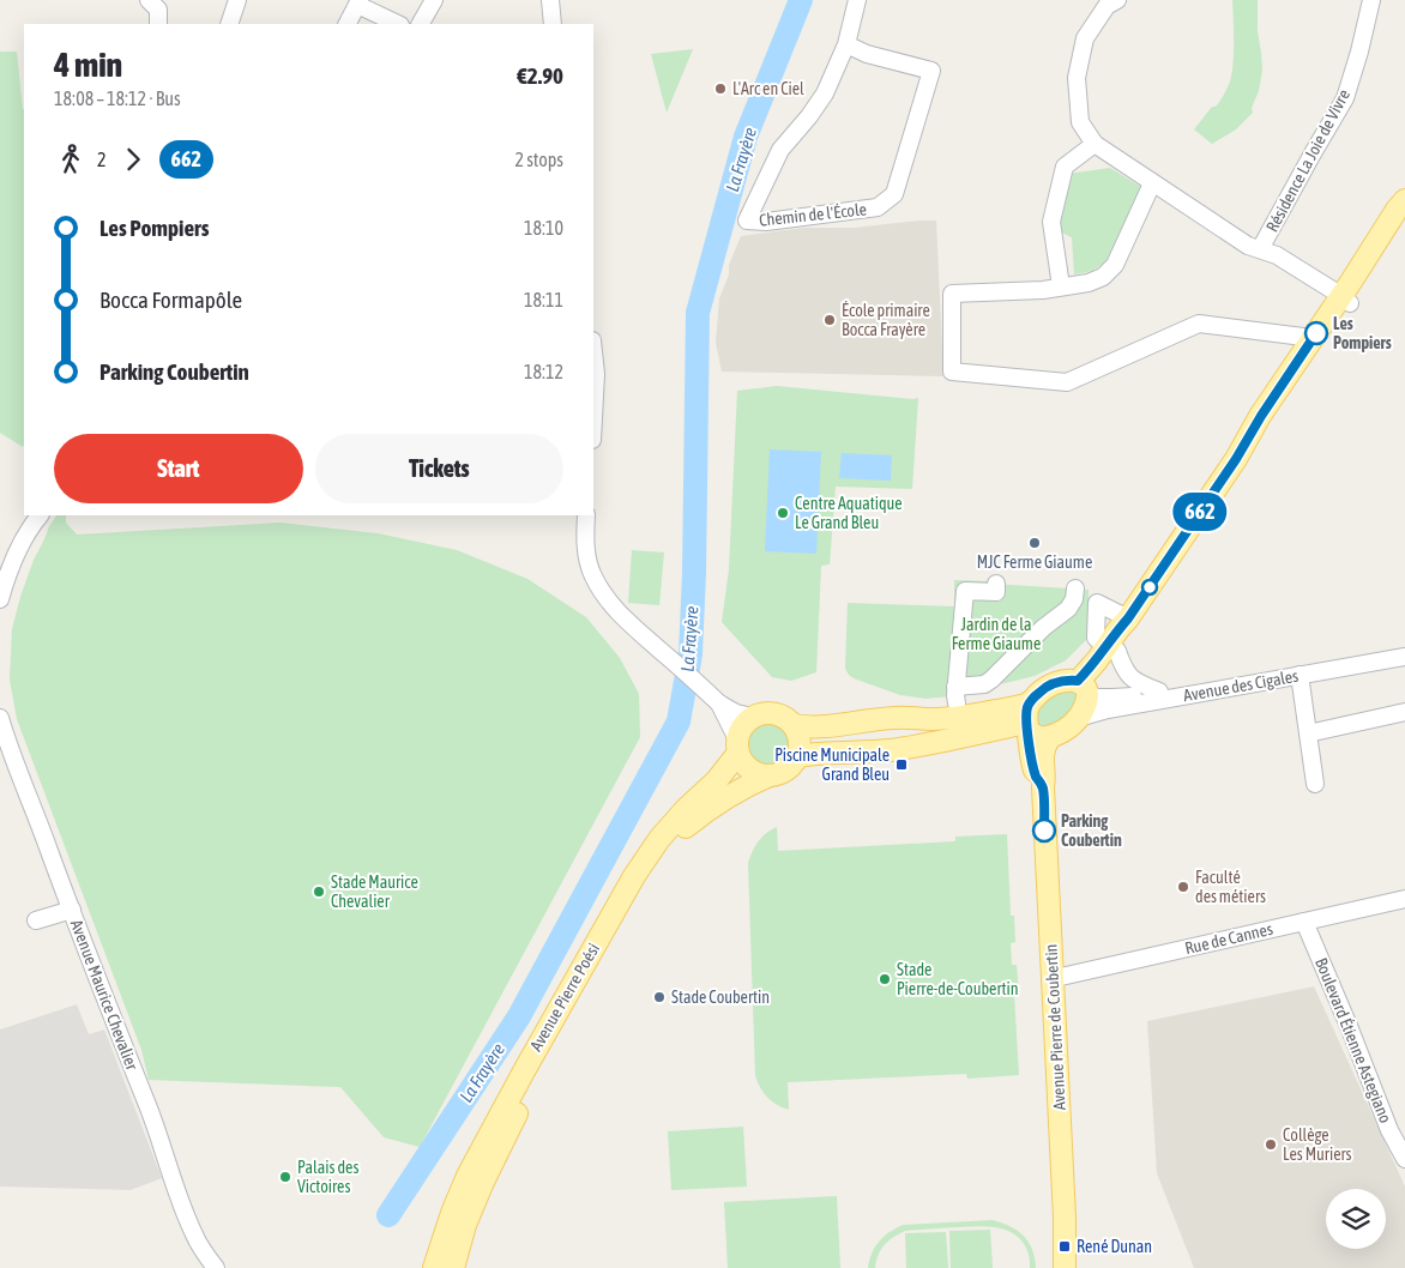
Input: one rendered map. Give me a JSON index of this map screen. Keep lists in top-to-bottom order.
{
  "streets": {
    "main road": ["Avenue Pierre Poési", "Avenue Pierre de Coubertin"],
    "street": [
      "Résidence La Joie de Vivre",
      "Chemin de l'École",
      "Avenue des Cigales",
      "Rue de Cannes",
      "Avenue Maurice Chevalier",
      "Boulevard Étienne Astegiano"
    ]
  },
  "crossings": [
    ["Avenue des Cigales", "Avenue Pierre de Coubertin"],
    ["Rue de Cannes", "Avenue Pierre de Coubertin"],
    ["Rue de Cannes", "Boulevard Étienne Astegiano"]
  ],
  "water": ["La Frayère"],
  "parks": ["Jardin de la Ferme Giaume"],
  "places": {
    "other": [
      "L'Arc en Ciel",
      "École primaire Bocca Frayère",
      "Les Pompiers",
      "Centre Aquatique Le Grand Bleu",
      "MJC Ferme Giaume",
      "Parking Coubertin",
      "Faculté des métiers",
      "Stade Maurice Chevalier",
      "Stade Pierre-de-Coubertin",
      "Stade Coubertin",
      "Collège Les Muriers",
      "Palais des Victoires"
    ],
    "transit": ["Piscine Municipale Grand Bleu", "René Dunan"]
  },
  "lines": ["bus line 662"],
  "page": {
    "on_map": "662",
    "heading": ["4 min", "18:08 – 18:12 · Bus", "€2.90"],
    "legs": ["2", "662", "2 stops"],
    "list": [
      {
        "name": "Les Pompiers",
        "value": "18:10"
      },
      {
        "name": "Bocca Formapôle",
        "value": "18:11"
      },
      {
        "name": "Parking Coubertin",
        "value": "18:12"
      }
    ],
    "buttons": ["Start", "Tickets"]
  }
}
